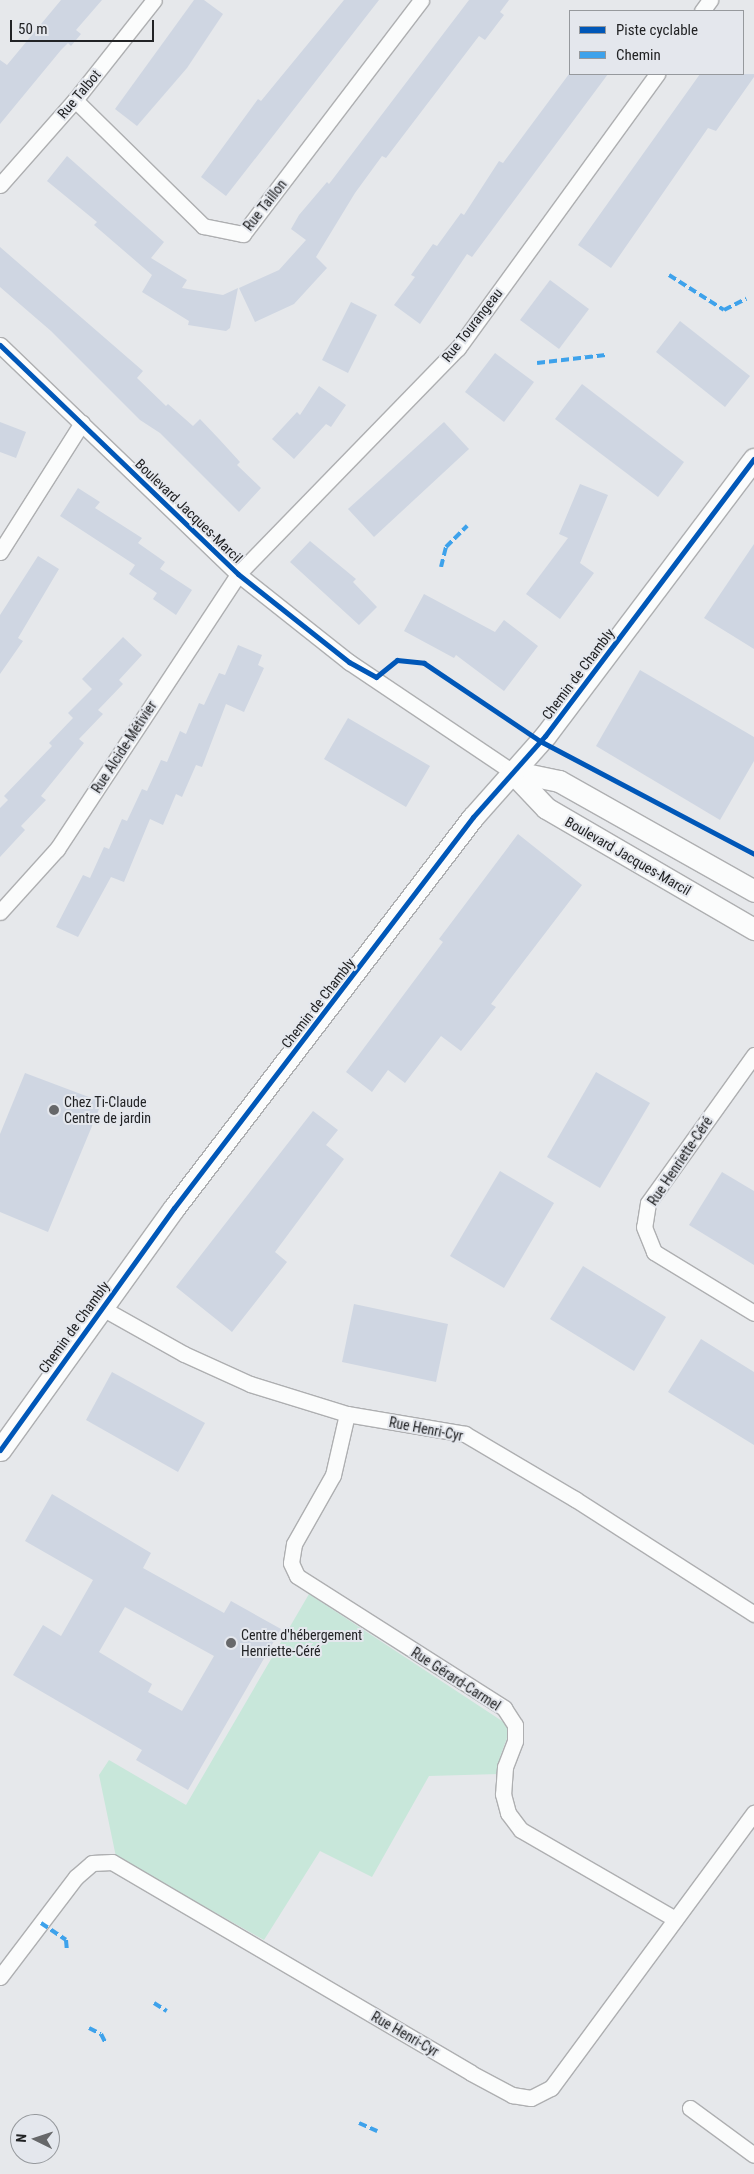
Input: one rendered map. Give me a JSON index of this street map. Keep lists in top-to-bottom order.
{
  "streets": {
    "street": [
      "Rue Talbot",
      "Rue Taillon",
      "Rue Tourangeau",
      "Boulevard Jacques-Marcil",
      "Chemin de Chambly",
      "Rue Alcide-Métivier",
      "Rue Henriette-Céré",
      "Rue Henri-Cyr",
      "Rue Gérard-Carmel"
    ]
  },
  "crossings": [
    ["Rue Talbot", "Rue Taillon"],
    ["Rue Tourangeau", "Boulevard Jacques-Marcil"],
    ["Rue Tourangeau", "Rue Alcide-Métivier"],
    ["Boulevard Jacques-Marcil", "Chemin de Chambly"],
    ["Boulevard Jacques-Marcil", "Rue Alcide-Métivier"],
    ["Chemin de Chambly", "Rue Henri-Cyr"],
    ["Rue Henri-Cyr", "Rue Gérard-Carmel"]
  ],
  "places": ["Chez Ti-Claude Centre de jardin", "Centre d'hébergement Henriette-Céré"],
  "legend": ["Piste cyclable", "Chemin"],
  "scale_bar": "50 m",
  "north": "left"
}
